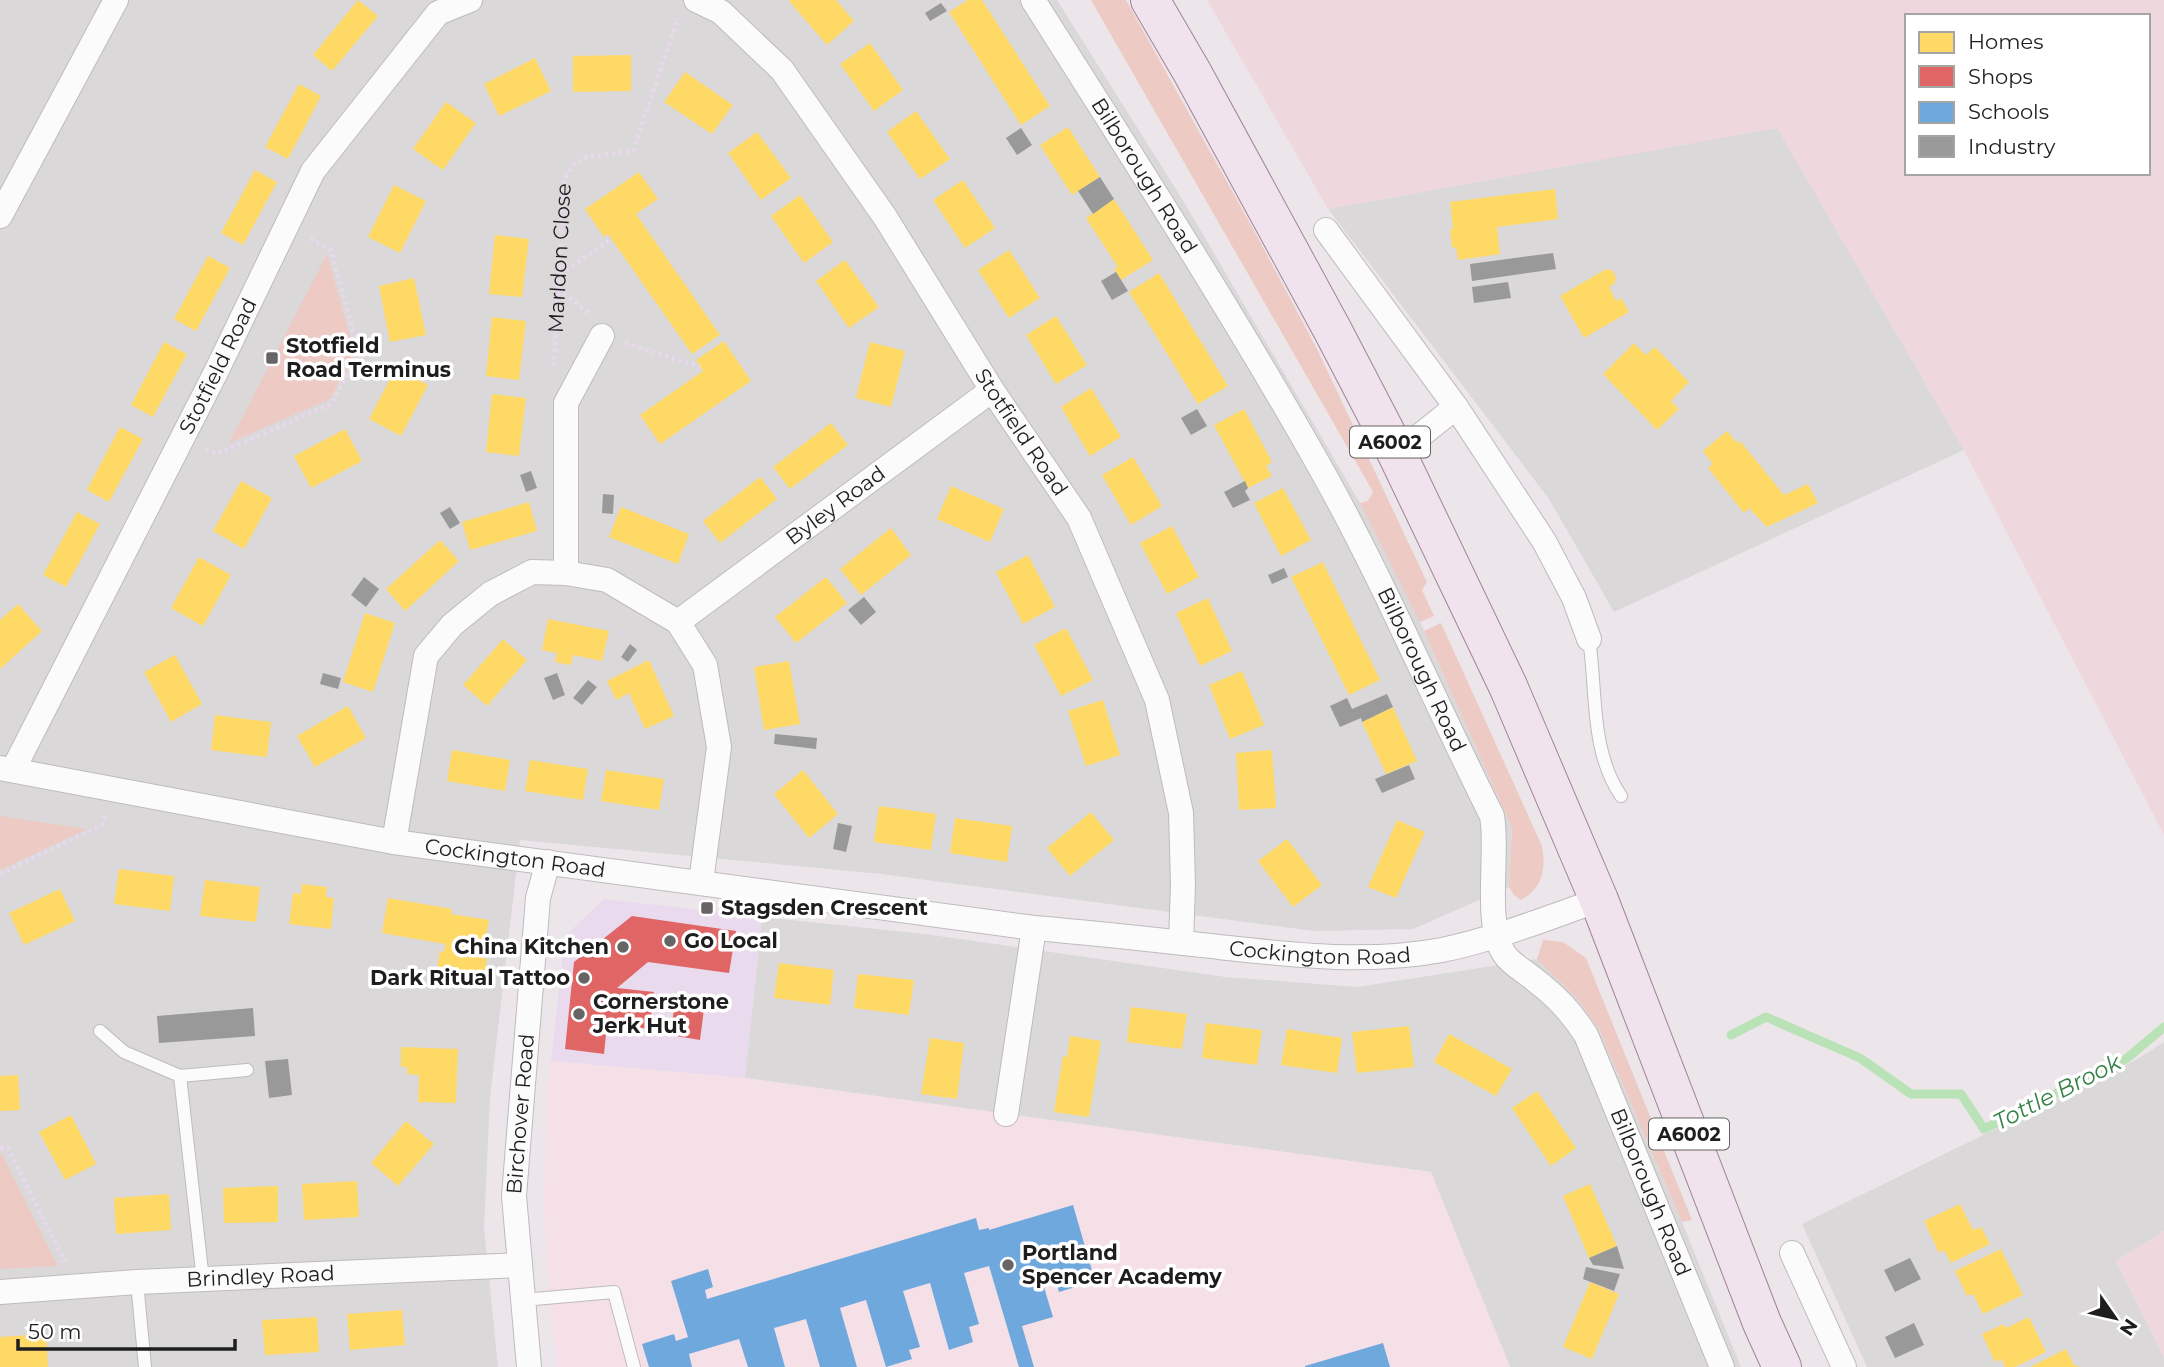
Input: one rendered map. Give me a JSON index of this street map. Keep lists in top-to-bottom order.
{
  "streets": {
    "main road": ["A6002"],
    "street": [
      "Bilborough Road",
      "Marldon Close",
      "Stotfield Road",
      "Byley Road",
      "Cockington Road",
      "Birchover Road",
      "Brindley Road"
    ]
  },
  "crossings": [
    ["Bilborough Road", "Cockington Road"],
    ["Marldon Close", "Stotfield Road"],
    ["Stotfield Road", "Byley Road"],
    ["Stotfield Road", "Cockington Road"],
    ["A6002", "Cockington Road"],
    ["Cockington Road", "Birchover Road"],
    ["Birchover Road", "Brindley Road"]
  ],
  "water": ["Tottle Brook"],
  "places": {
    "transit": ["Stotfield Road Terminus", "Stagsden Crescent"],
    "other": [
      "Go Local",
      "China Kitchen",
      "Dark Ritual Tattoo",
      "Cornerstone Jerk Hut",
      "Portland Spencer Academy"
    ]
  },
  "legend": [
    "Homes",
    "Shops",
    "Schools",
    "Industry"
  ],
  "scale_bar": "50 m",
  "north": "bottom right"
}
